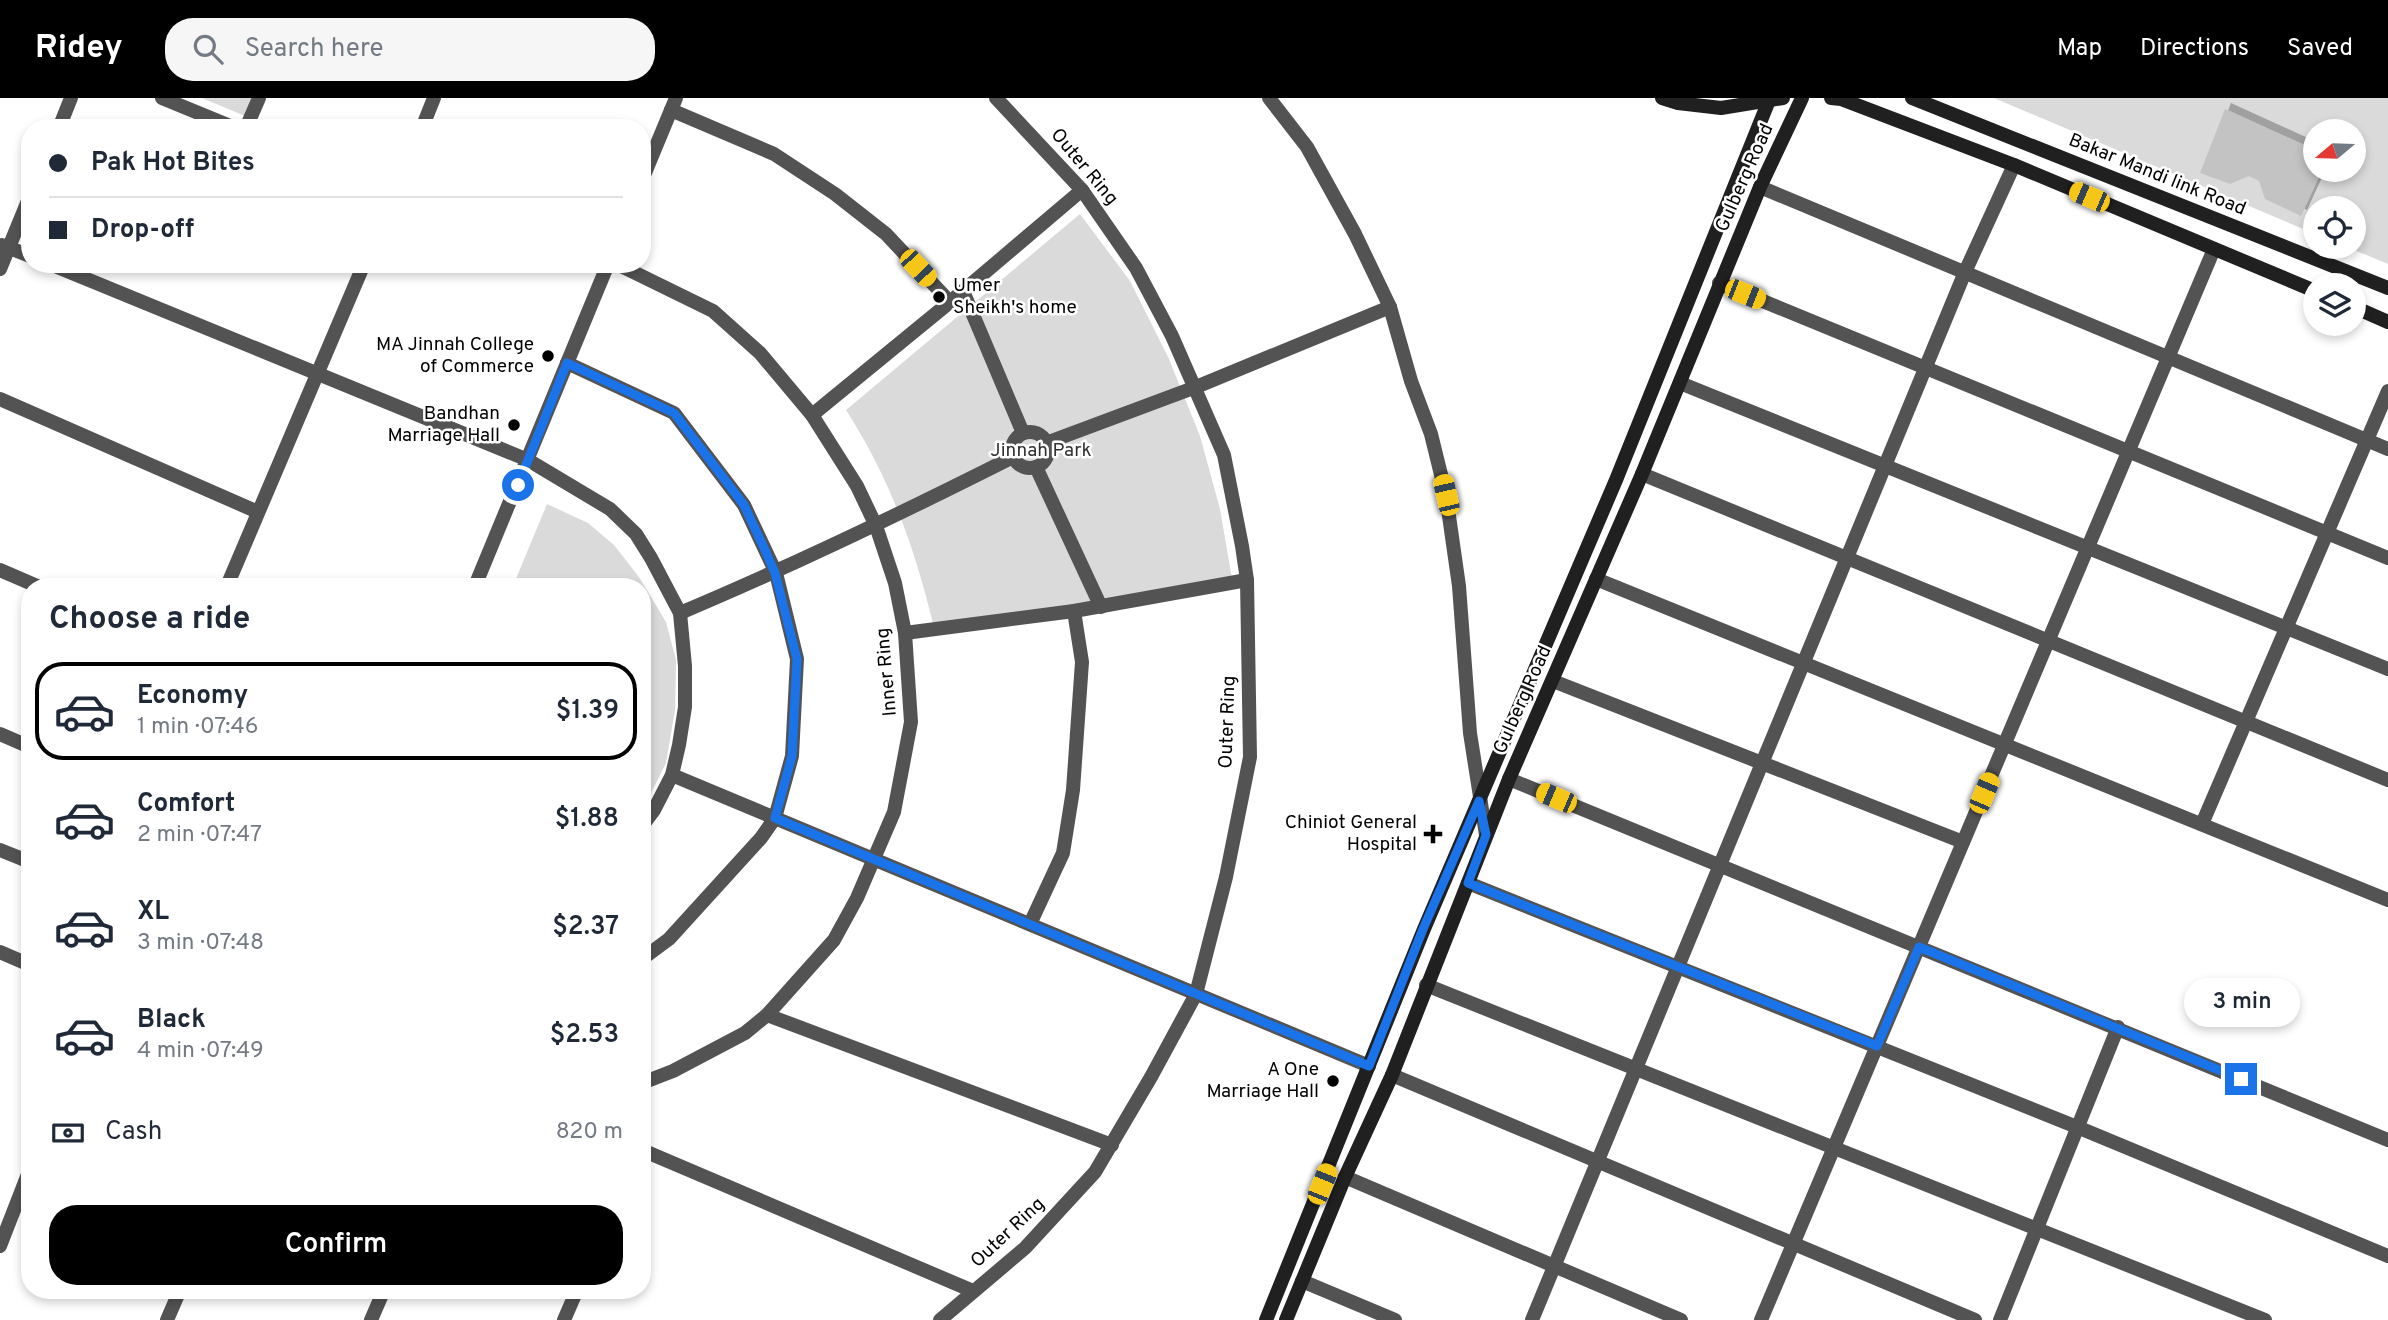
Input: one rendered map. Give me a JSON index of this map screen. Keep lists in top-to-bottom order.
{
  "streets": {
    "main road": ["Bakar Mandi link Road", "Gulberg Road"],
    "street": ["Outer Ring", "Inner Ring"]
  },
  "parks": ["Jinnah Park"],
  "places": {
    "other": [
      "Umer Sheikh's home",
      "MA Jinnah College of Commerce",
      "Bandhan Marriage Hall",
      "A One Marriage Hall"
    ],
    "health": ["Chiniot General Hospital"]
  },
  "north": "left",
  "page": {
    "header": "Ridey",
    "search": "Search here",
    "nav": ["Map", "Directions", "Saved"],
    "banner": ["Pak Hot Bites", "Drop-off"],
    "heading": "Choose a ride",
    "list": [
      {
        "name": "Economy",
        "note": "1 min · 07:46",
        "value": "$1.39"
      },
      {
        "name": "Comfort",
        "note": "2 min · 07:47",
        "value": "$1.88"
      },
      {
        "name": "XL",
        "note": "3 min · 07:48",
        "value": "$2.37"
      },
      {
        "name": "Black",
        "note": "4 min · 07:49",
        "value": "$2.53"
      }
    ],
    "bubble": "3 min",
    "pay": ["Cash", "820 m"],
    "buttons": "Confirm"
  }
}
